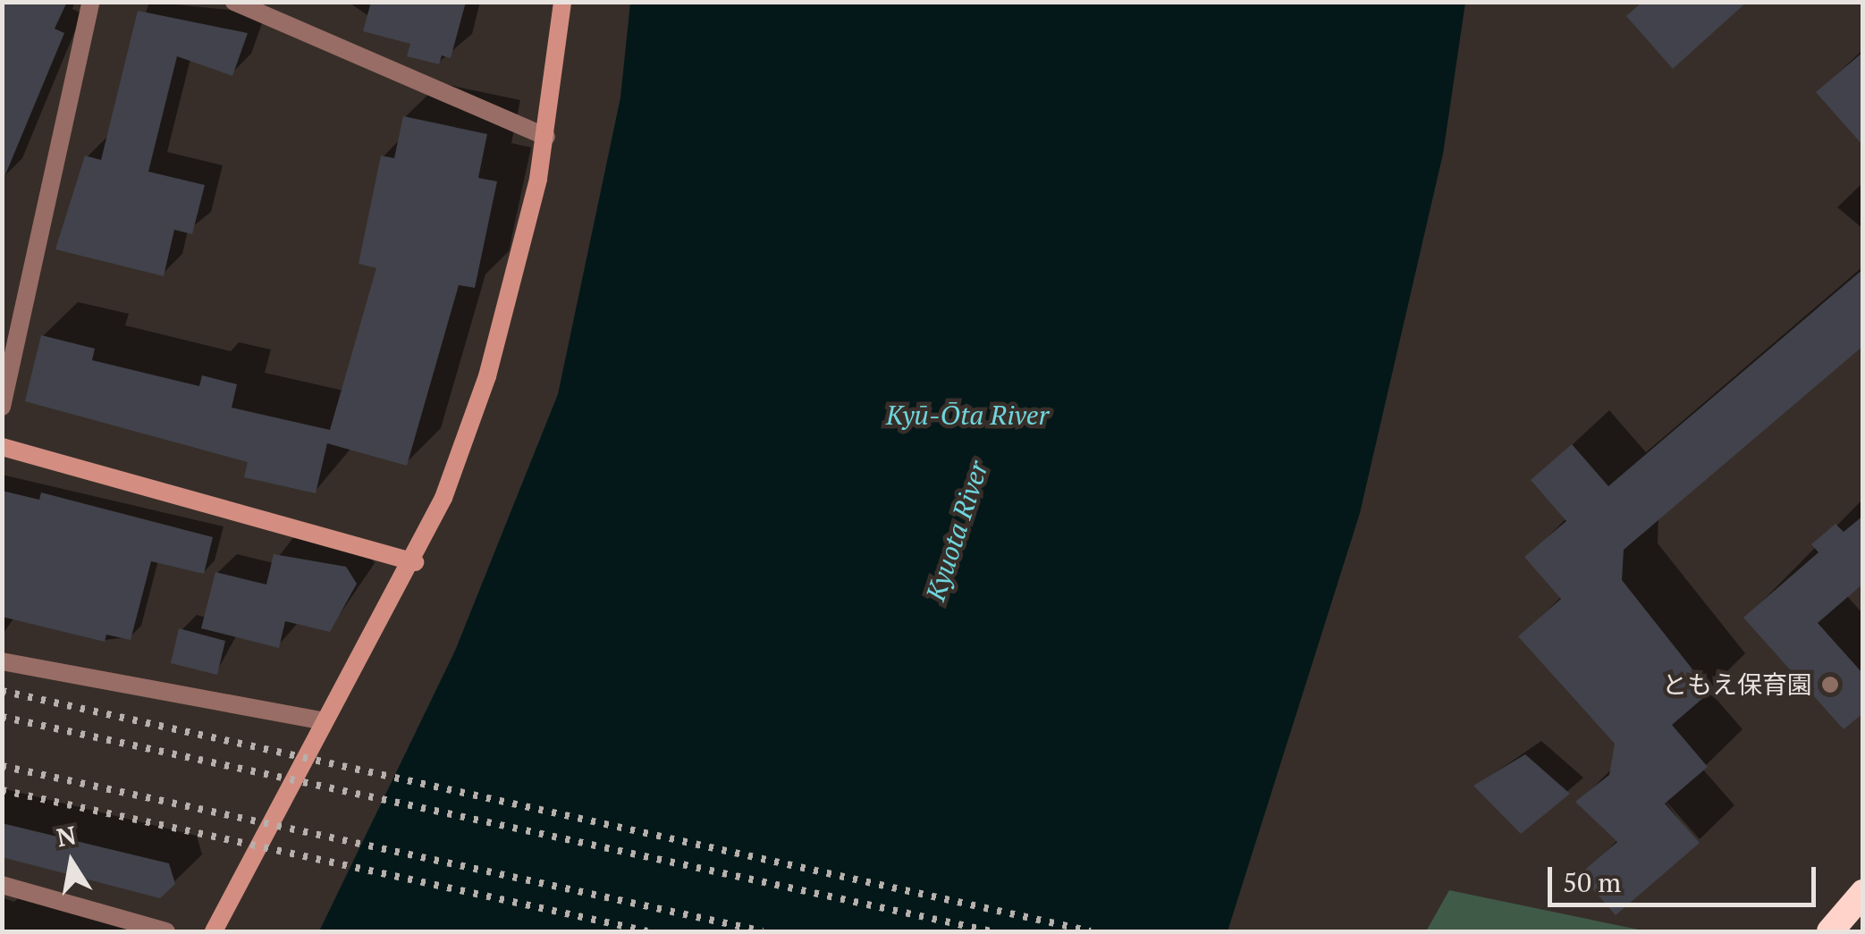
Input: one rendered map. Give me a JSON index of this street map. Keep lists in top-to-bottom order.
{
  "water": ["Kyū-Ōta River", "Kyuota River"],
  "places": ["ともえ保育園"],
  "scale_bar": "50 m",
  "north": "top"
}
